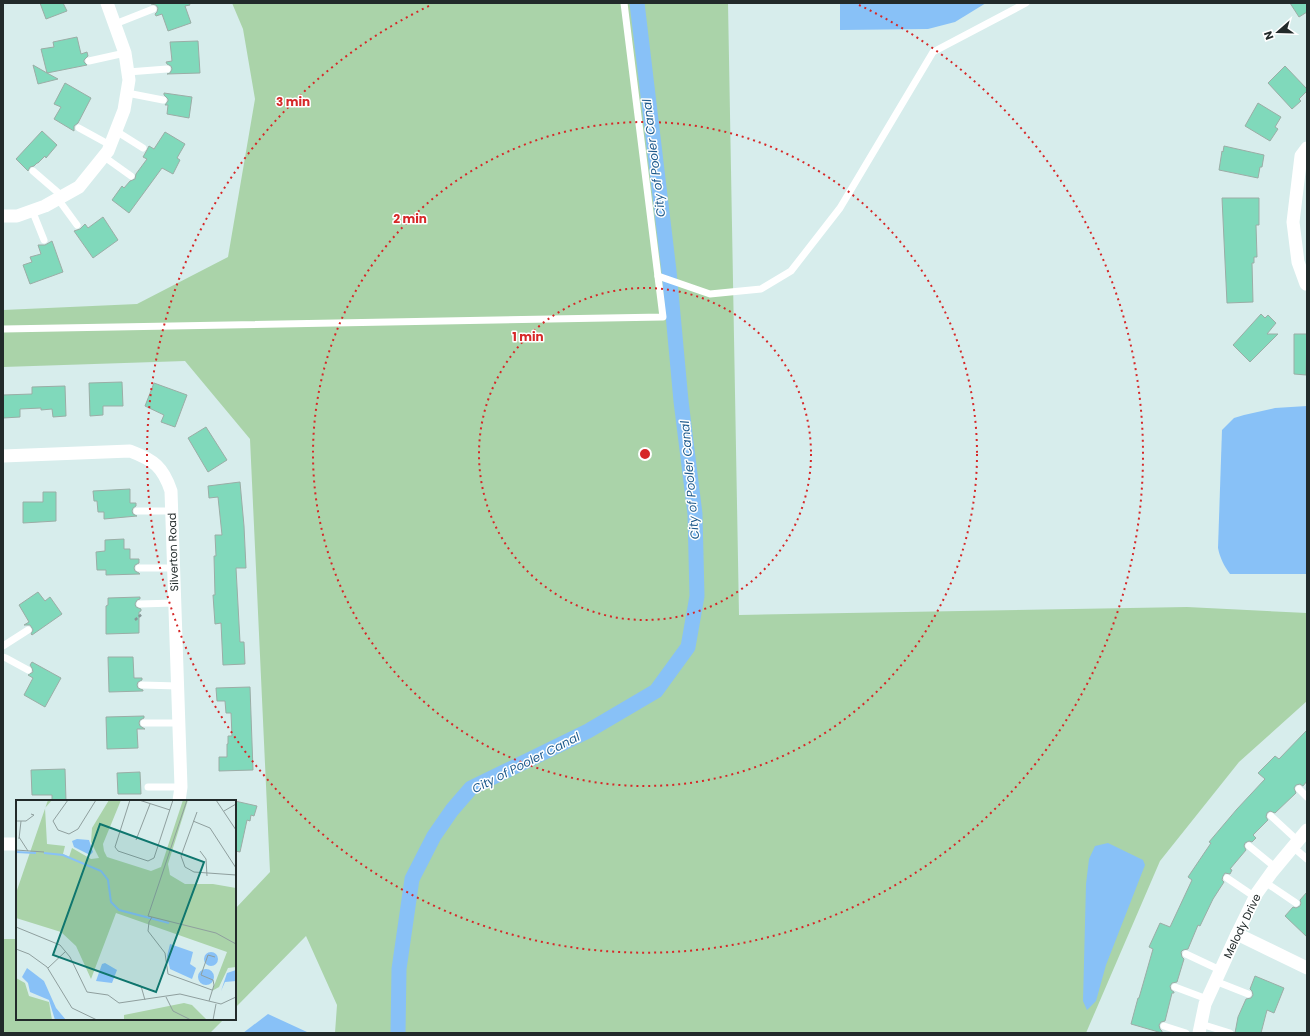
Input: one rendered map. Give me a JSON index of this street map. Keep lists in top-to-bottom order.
{
  "streets": {
    "street": ["Silverton Road", "Melody Drive"]
  },
  "water": ["City of Pooler Canal"],
  "north": "left",
  "rings": ["3 min", "2 min", "1 min"]
}
